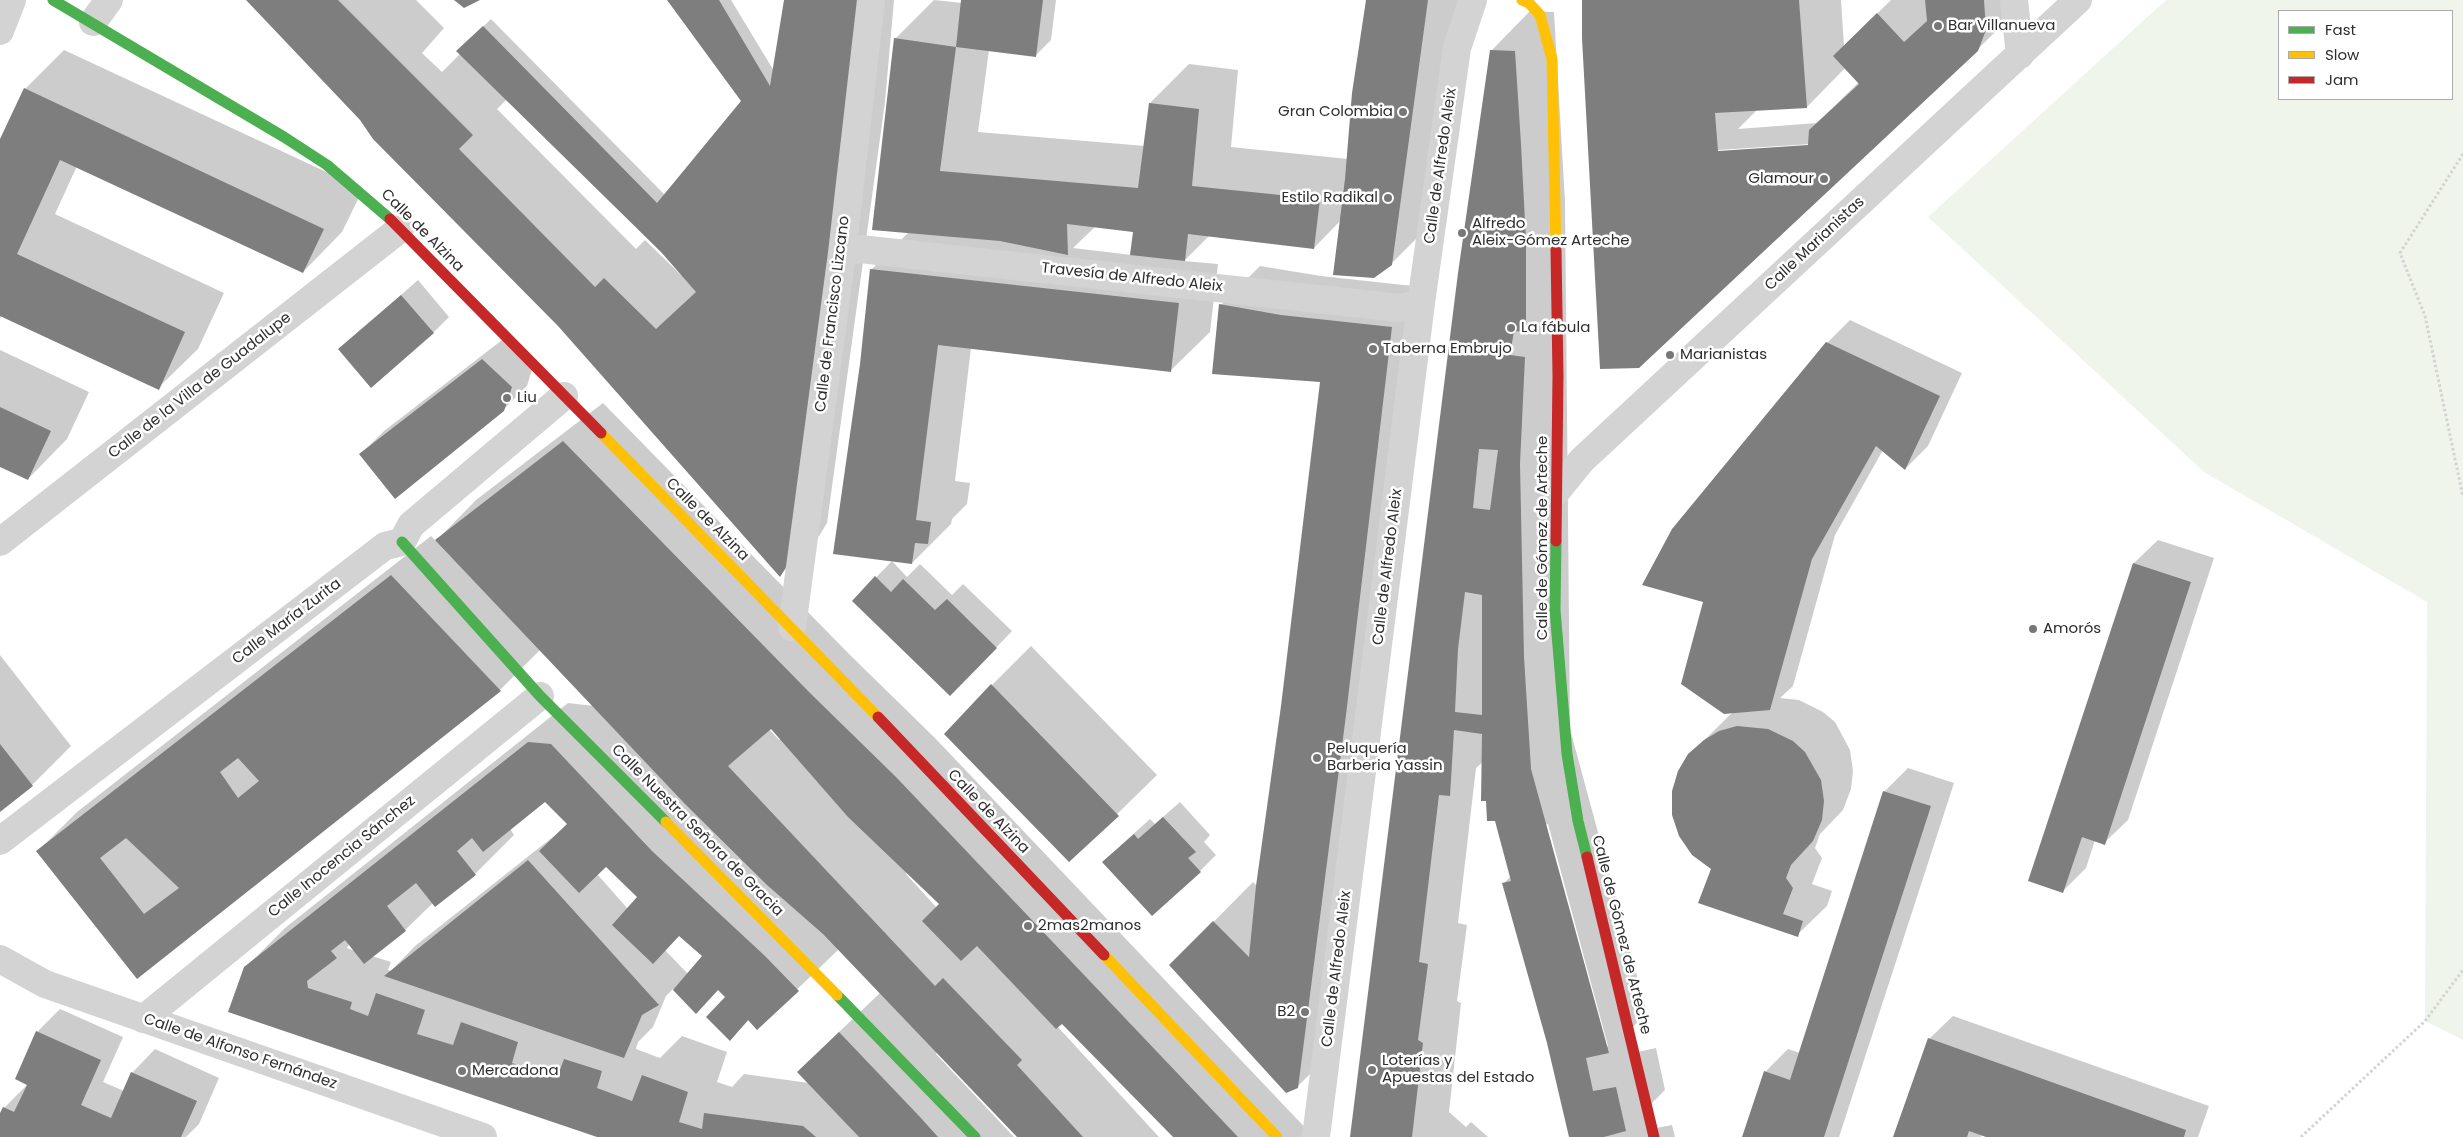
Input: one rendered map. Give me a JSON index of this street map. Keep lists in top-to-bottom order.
{
  "streets": {
    "street": [
      "Calle de Alfredo Aleix",
      "Calle de Alzina",
      "Calle Marianistas",
      "Travesía de Alfredo Aleix",
      "Calle de Francisco Lizcano",
      "Calle de la Villa de Guadalupe",
      "Calle de Gómez de Arteche",
      "Calle María Zurita",
      "Calle Nuestra Señora de Gracia",
      "Calle Inocencia Sánchez",
      "Calle de Alfonso Fernández"
    ]
  },
  "crossings": [
    ["Calle de Alfredo Aleix", "Travesía de Alfredo Aleix"],
    ["Calle de Alzina", "Calle de Francisco Lizcano"],
    ["Calle de Alzina", "Calle de la Villa de Guadalupe"],
    ["Calle Marianistas", "Calle de Gómez de Arteche"],
    ["Travesía de Alfredo Aleix", "Calle de Francisco Lizcano"],
    ["Calle María Zurita", "Calle Nuestra Señora de Gracia"],
    ["Calle Nuestra Señora de Gracia", "Calle Inocencia Sánchez"],
    ["Calle Inocencia Sánchez", "Calle de Alfonso Fernández"]
  ],
  "places": [
    "Bar Villanueva",
    "Gran Colombia",
    "Glamour",
    "Estilo Radikal",
    "Alfredo Aleix-Gómez Arteche",
    "La fábula",
    "Taberna Embrujo",
    "Marianistas",
    "Liu",
    "Amorós",
    "Peluquería Barberia Yassin",
    "2mas2manos",
    "B2",
    "Loterías y Apuestas del Estado",
    "Mercadona"
  ],
  "legend": ["Fast", "Slow", "Jam"]
}
